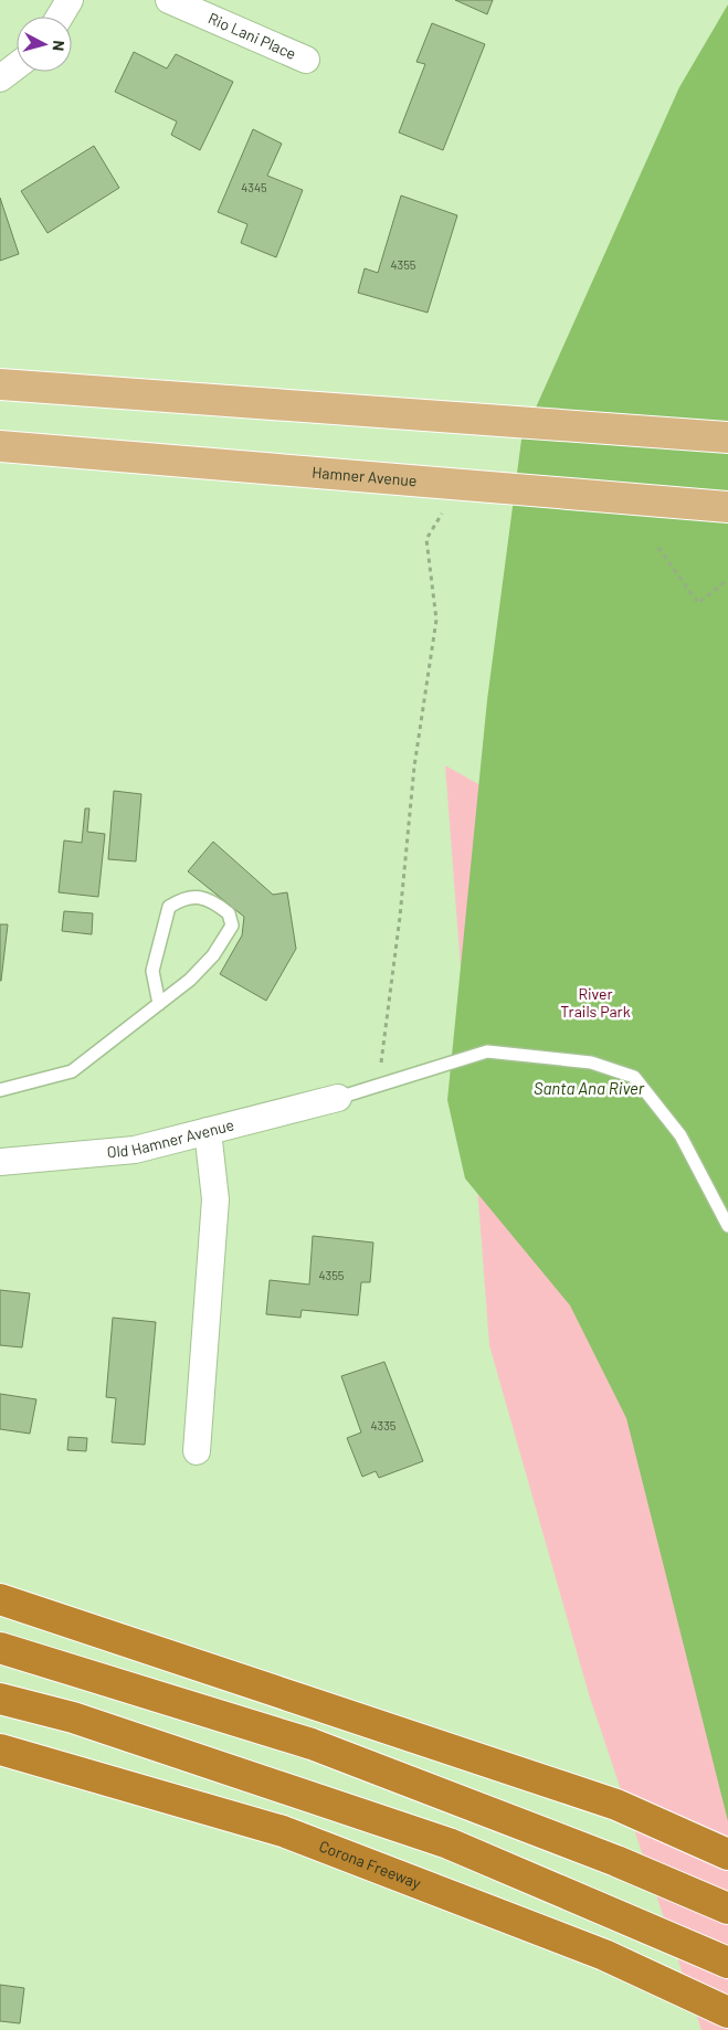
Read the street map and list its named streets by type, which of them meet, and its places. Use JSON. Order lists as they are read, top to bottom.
{
  "streets": {
    "highway": ["Corona Freeway"],
    "main road": ["Hamner Avenue"],
    "street": ["Rio Lani Place", "Old Hamner Avenue"]
  },
  "water": ["Santa Ana River"],
  "parks": ["River Trails Park"],
  "house_numbers": [
    "4345",
    "4355",
    "4355",
    "4335"
  ],
  "north": "right"
}
